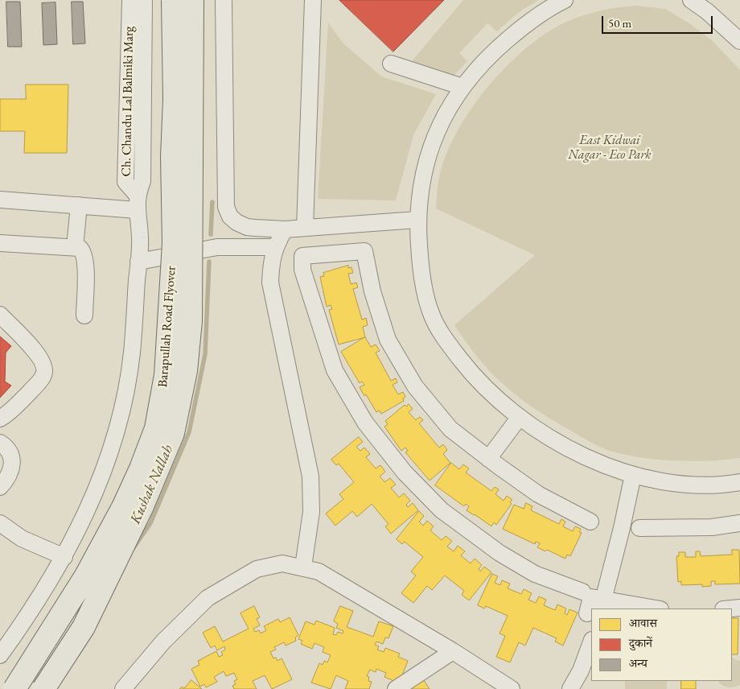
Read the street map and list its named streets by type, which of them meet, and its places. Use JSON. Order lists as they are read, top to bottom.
{
  "streets": {
    "highway": ["Barapullah Road Flyover"],
    "street": ["Ch. Chandu Lal Balmiki Marg"]
  },
  "water": ["Kushak Nallah"],
  "parks": ["East Kidwai Nagar - Eco Park"],
  "legend": ["आवास", "दुकानें", "अन्य"],
  "scale_bar": "50 m"
}
